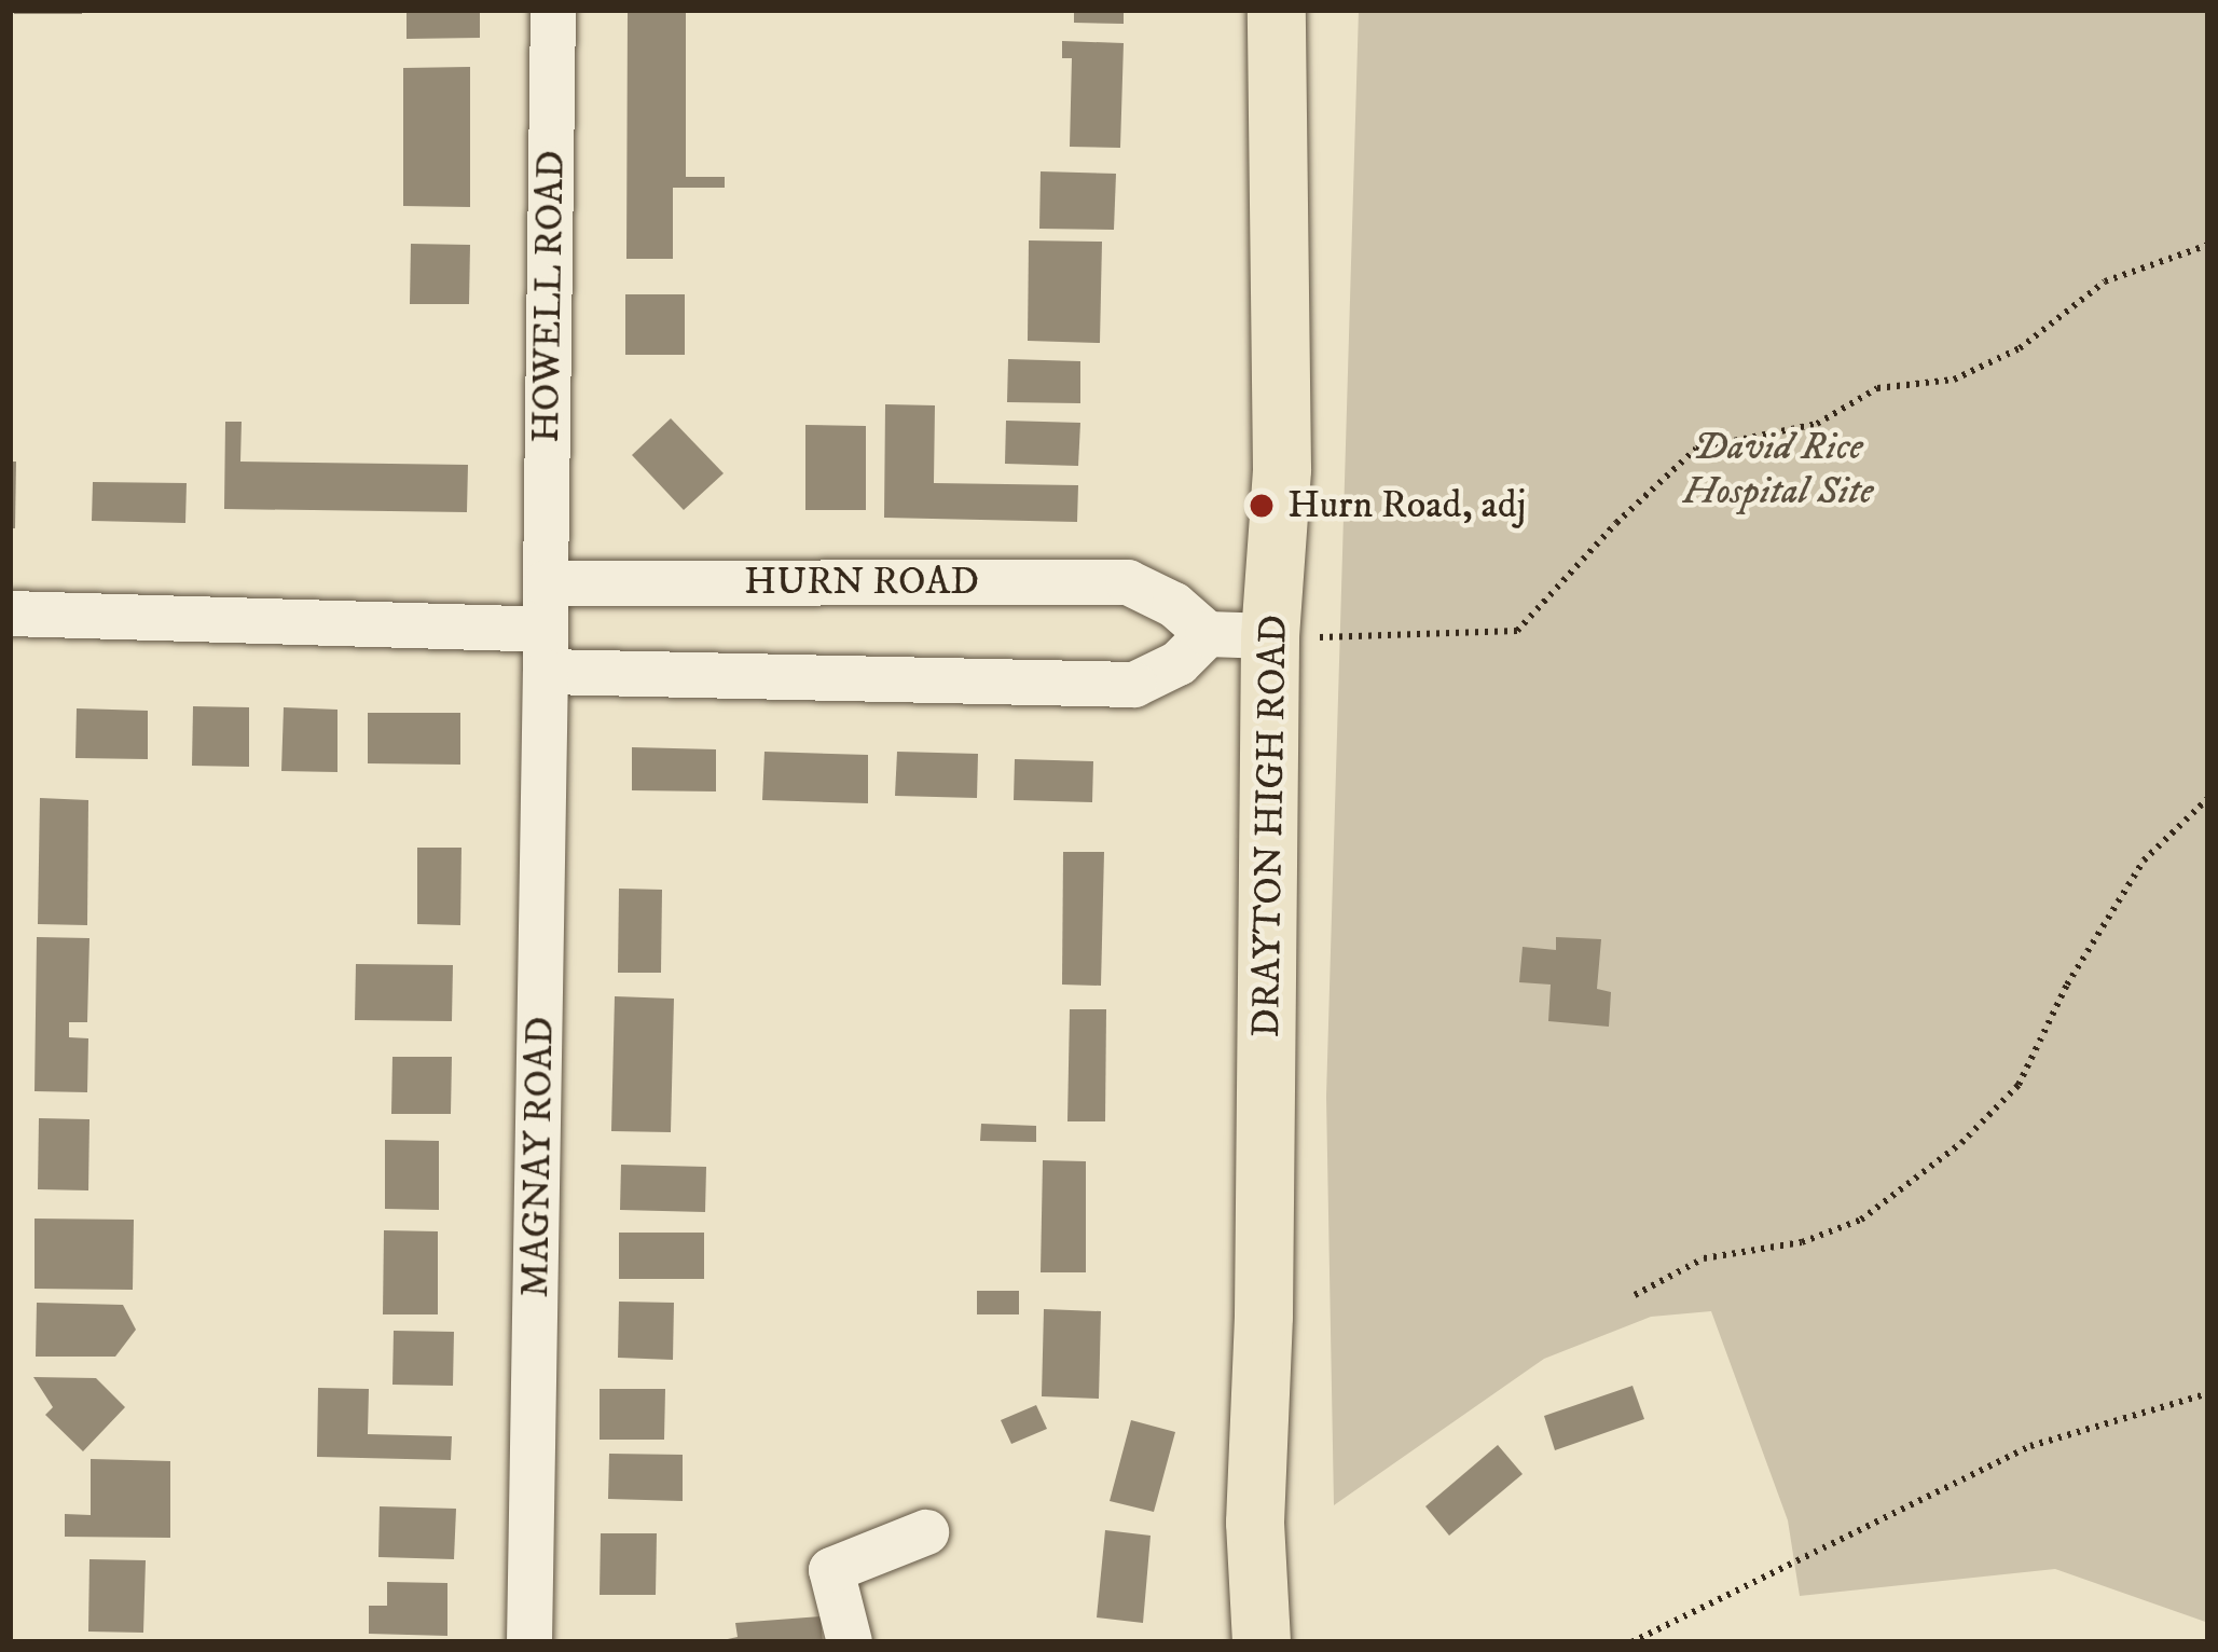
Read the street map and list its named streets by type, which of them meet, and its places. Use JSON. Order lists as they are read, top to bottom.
{
  "streets": {
    "main road": ["DRAYTON HIGH ROAD"],
    "street": ["HOWELL ROAD", "HURN ROAD", "MAGNAY ROAD"]
  },
  "crossings": [
    ["HOWELL ROAD", "HURN ROAD"]
  ],
  "parks": ["David Rice Hospital Site"],
  "places": ["Hurn Road, adj"]
}
